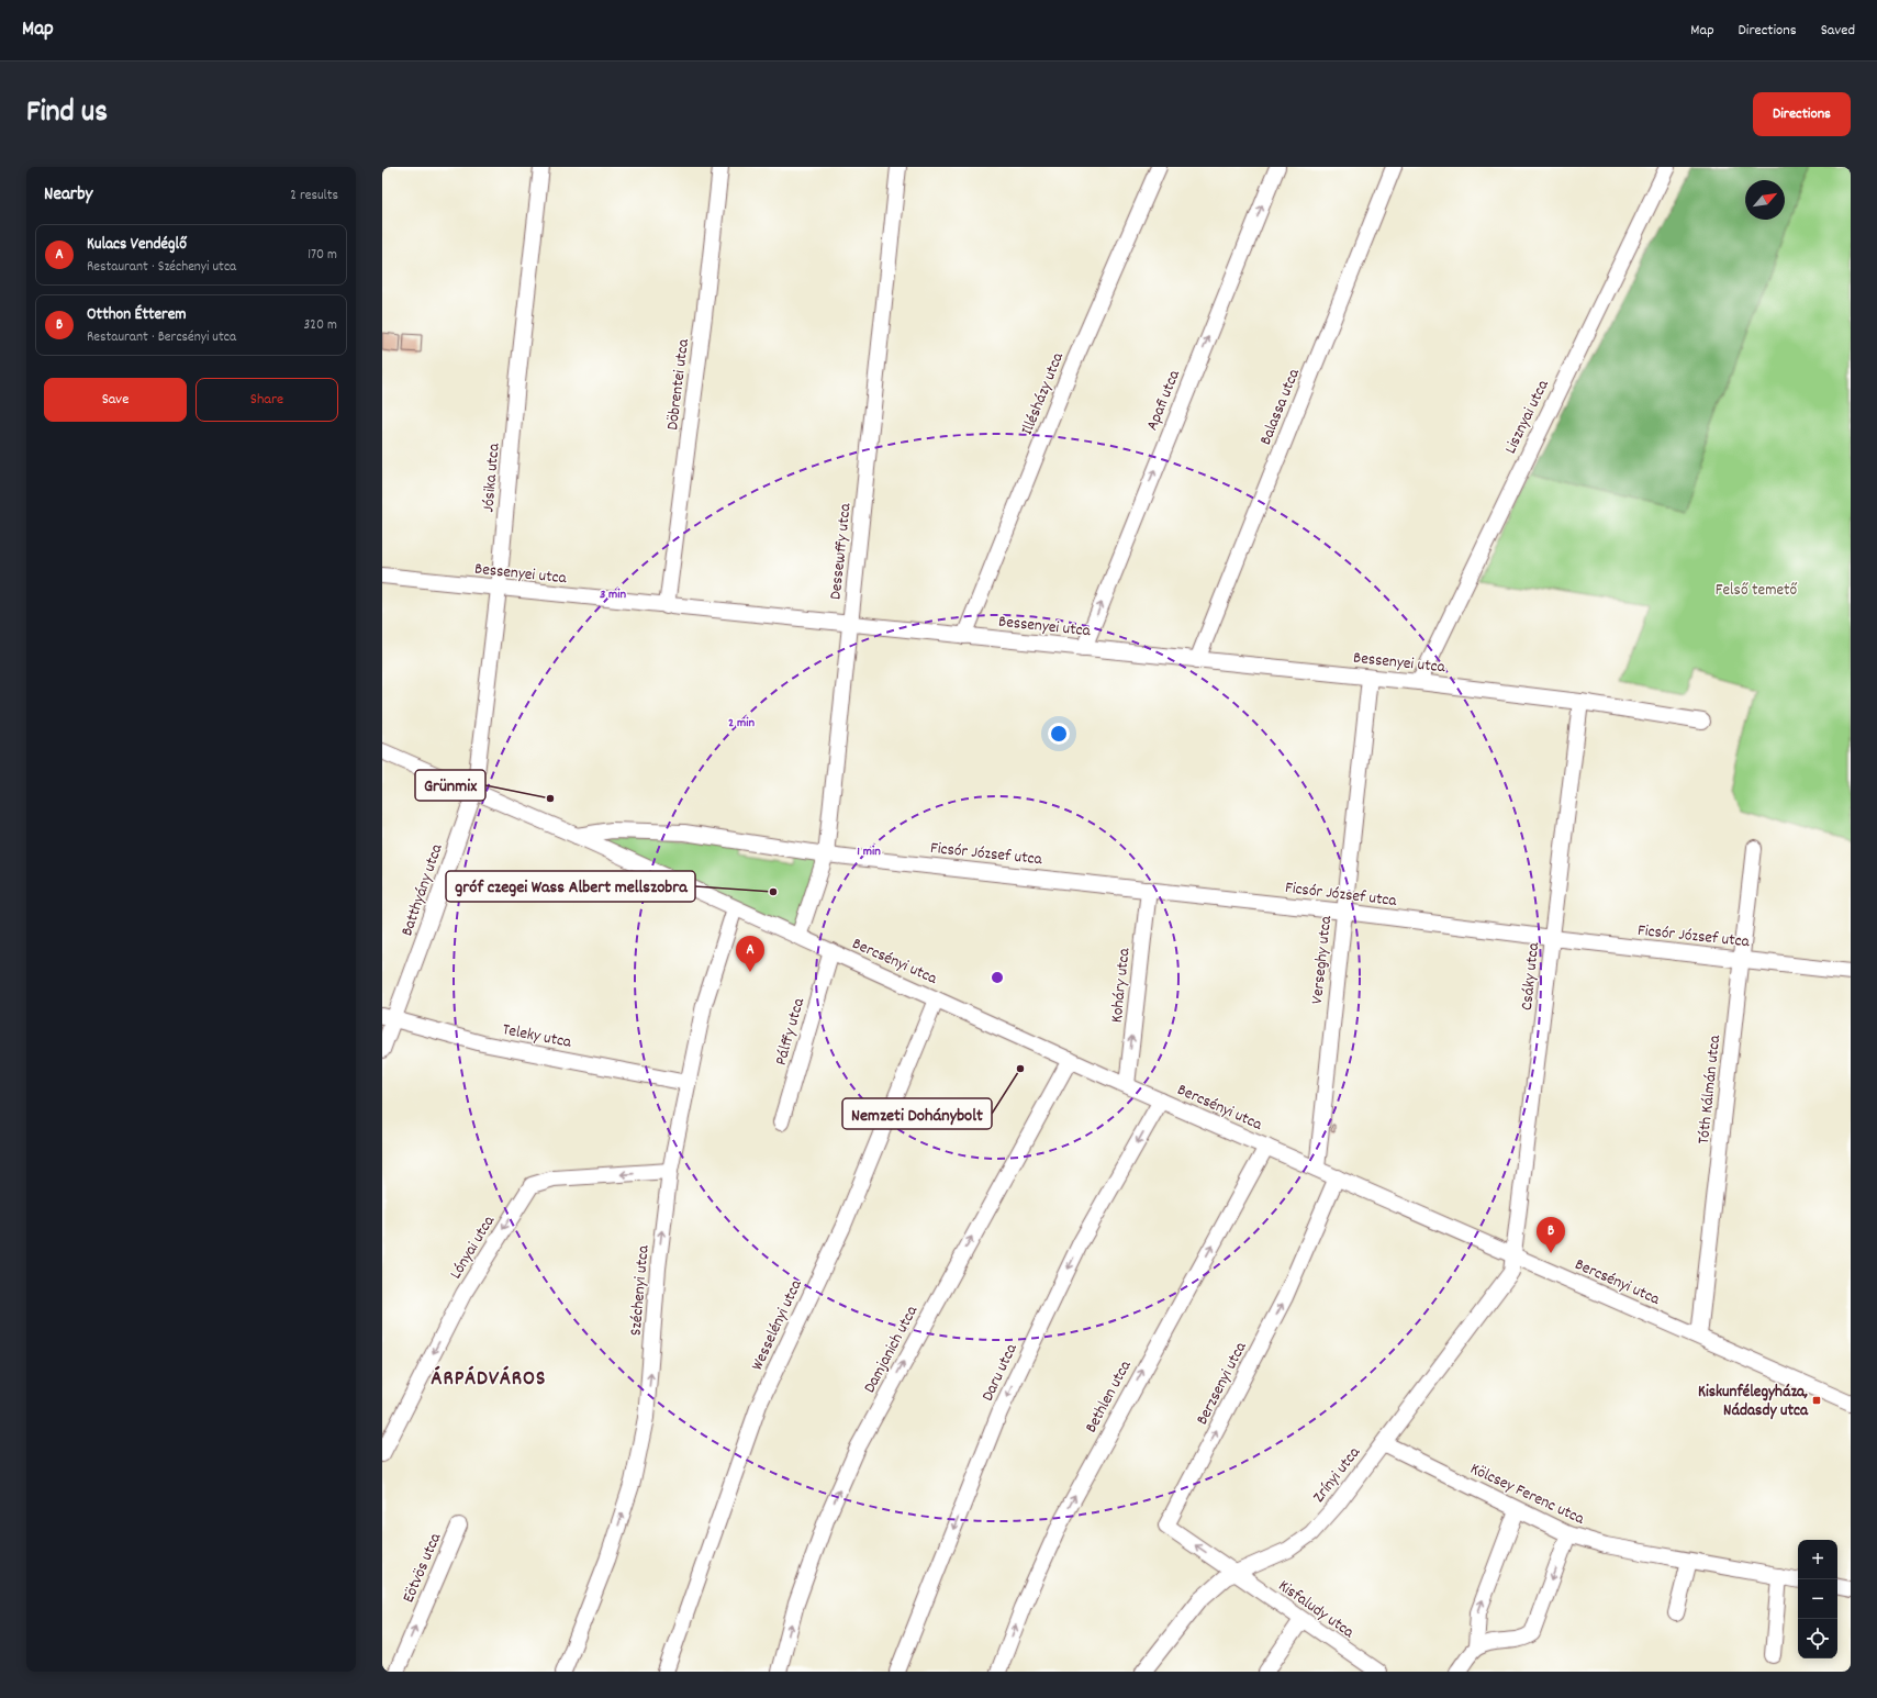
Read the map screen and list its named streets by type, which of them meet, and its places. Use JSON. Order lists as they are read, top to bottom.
{
  "streets": {
    "street": [
      "Döbrentei utca",
      "Illésházy utca",
      "Apafi utca",
      "Balassa utca",
      "Lisznyai utca",
      "Jósika utca",
      "Dessewffy utca",
      "Bessenyei utca",
      "Ficsór József utca",
      "Batthyány utca",
      "Bercsényi utca",
      "Verseghy utca",
      "Csáky utca",
      "Koháry utca",
      "Pálffy utca",
      "Teleky utca",
      "Tóth Kálmán utca",
      "Lónyai utca",
      "Széchenyi utca",
      "Wesselényi utca",
      "Damjanich utca",
      "Daru utca",
      "Berzsenyi utca",
      "Bethlen utca",
      "Zrínyi utca",
      "Kölcsey Ferenc utca",
      "Eötvös utca",
      "Kisfaludy utca"
    ]
  },
  "crossings": [
    ["Döbrentei utca", "Bessenyei utca"],
    ["Illésházy utca", "Bessenyei utca"],
    ["Apafi utca", "Bessenyei utca"],
    ["Balassa utca", "Bessenyei utca"],
    ["Lisznyai utca", "Bessenyei utca"],
    ["Jósika utca", "Bessenyei utca"],
    ["Jósika utca", "Batthyány utca"],
    ["Jósika utca", "Bercsényi utca"],
    ["Dessewffy utca", "Bessenyei utca"],
    ["Dessewffy utca", "Ficsór József utca"],
    ["Dessewffy utca", "Bercsényi utca"],
    ["Bessenyei utca", "Verseghy utca"],
    ["Bessenyei utca", "Csáky utca"],
    ["Ficsór József utca", "Verseghy utca"],
    ["Ficsór József utca", "Csáky utca"],
    ["Ficsór József utca", "Koháry utca"],
    ["Ficsór József utca", "Tóth Kálmán utca"],
    ["Batthyány utca", "Bercsényi utca"],
    ["Batthyány utca", "Teleky utca"],
    ["Bercsényi utca", "Verseghy utca"],
    ["Bercsényi utca", "Csáky utca"],
    ["Bercsényi utca", "Koháry utca"],
    ["Bercsényi utca", "Pálffy utca"],
    ["Bercsényi utca", "Tóth Kálmán utca"],
    ["Bercsényi utca", "Széchenyi utca"],
    ["Bercsényi utca", "Wesselényi utca"],
    ["Bercsényi utca", "Damjanich utca"],
    ["Bercsényi utca", "Daru utca"],
    ["Bercsényi utca", "Berzsenyi utca"],
    ["Bercsényi utca", "Bethlen utca"],
    ["Bercsényi utca", "Zrínyi utca"],
    ["Csáky utca", "Zrínyi utca"],
    ["Teleky utca", "Széchenyi utca"],
    ["Lónyai utca", "Széchenyi utca"],
    ["Berzsenyi utca", "Zrínyi utca"],
    ["Berzsenyi utca", "Kisfaludy utca"],
    ["Zrínyi utca", "Kölcsey Ferenc utca"],
    ["Zrínyi utca", "Kisfaludy utca"]
  ],
  "one_way": [
    "Apafi utca",
    "Koháry utca",
    "Lónyai utca",
    "Széchenyi utca",
    "Damjanich utca",
    "Daru utca",
    "Berzsenyi utca",
    "Bethlen utca",
    "Eötvös utca"
  ],
  "districts": ["ÁRPÁDVÁROS"],
  "parks": ["Felső temető"],
  "places": {
    "other": ["Grünmix", "gróf czegei Wass Albert mellszobra", "Nemzeti Dohánybolt"],
    "transit": ["Kiskunfélegyháza, Nádasdy utca"]
  },
  "north": "top right",
  "page": {
    "header": "Map",
    "nav": ["Map", "Directions", "Saved"],
    "title": "Find us",
    "buttons": [
      "Directions",
      ["Save", "Share"]
    ],
    "heading": ["Nearby", "2 results"],
    "list": [
      {
        "mark": "A",
        "name": "Kulacs Vendéglő",
        "note": "Restaurant · Széchenyi utca",
        "value": "170 m"
      },
      {
        "mark": "B",
        "name": "Otthon Étterem",
        "note": "Restaurant · Bercsényi utca",
        "value": "320 m"
      }
    ],
    "pins": ["A", "B"],
    "map_buttons": ["+", "−"]
  },
  "rings": ["3 min", "2 min", "1 min"]
}
